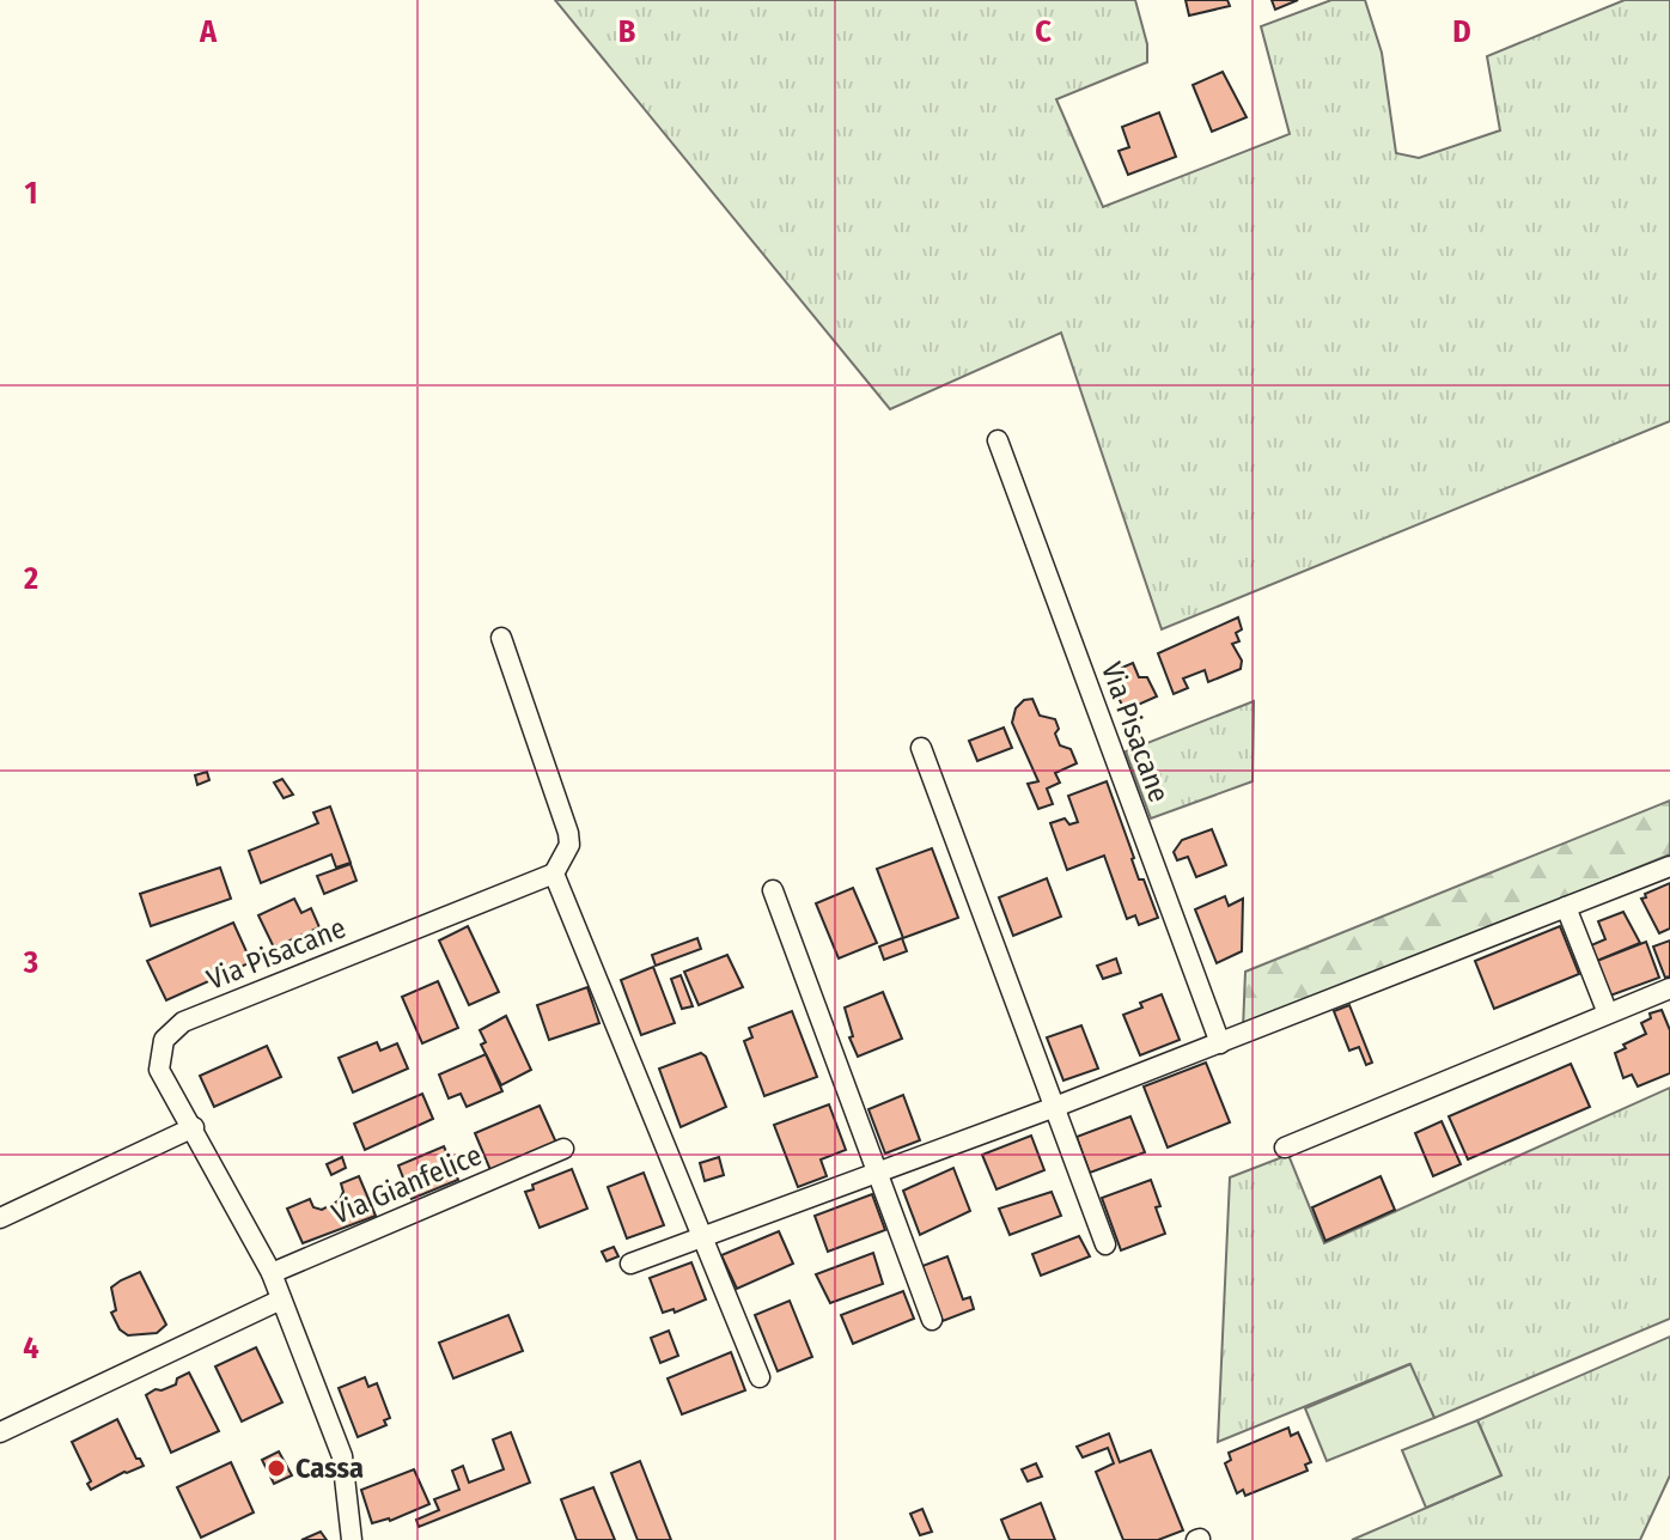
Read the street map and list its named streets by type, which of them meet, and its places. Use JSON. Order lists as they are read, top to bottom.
{
  "streets": {
    "street": ["Via Pisacane", "Via Gianfelice"]
  },
  "crossings": [
    ["Via Pisacane", "Via Gianfelice"]
  ],
  "places": ["Cassa"],
  "grid": {
    "columns": [
      "A",
      "B",
      "C",
      "D"
    ],
    "rows": [
      "1",
      "2",
      "3",
      "4"
    ]
  }
}
